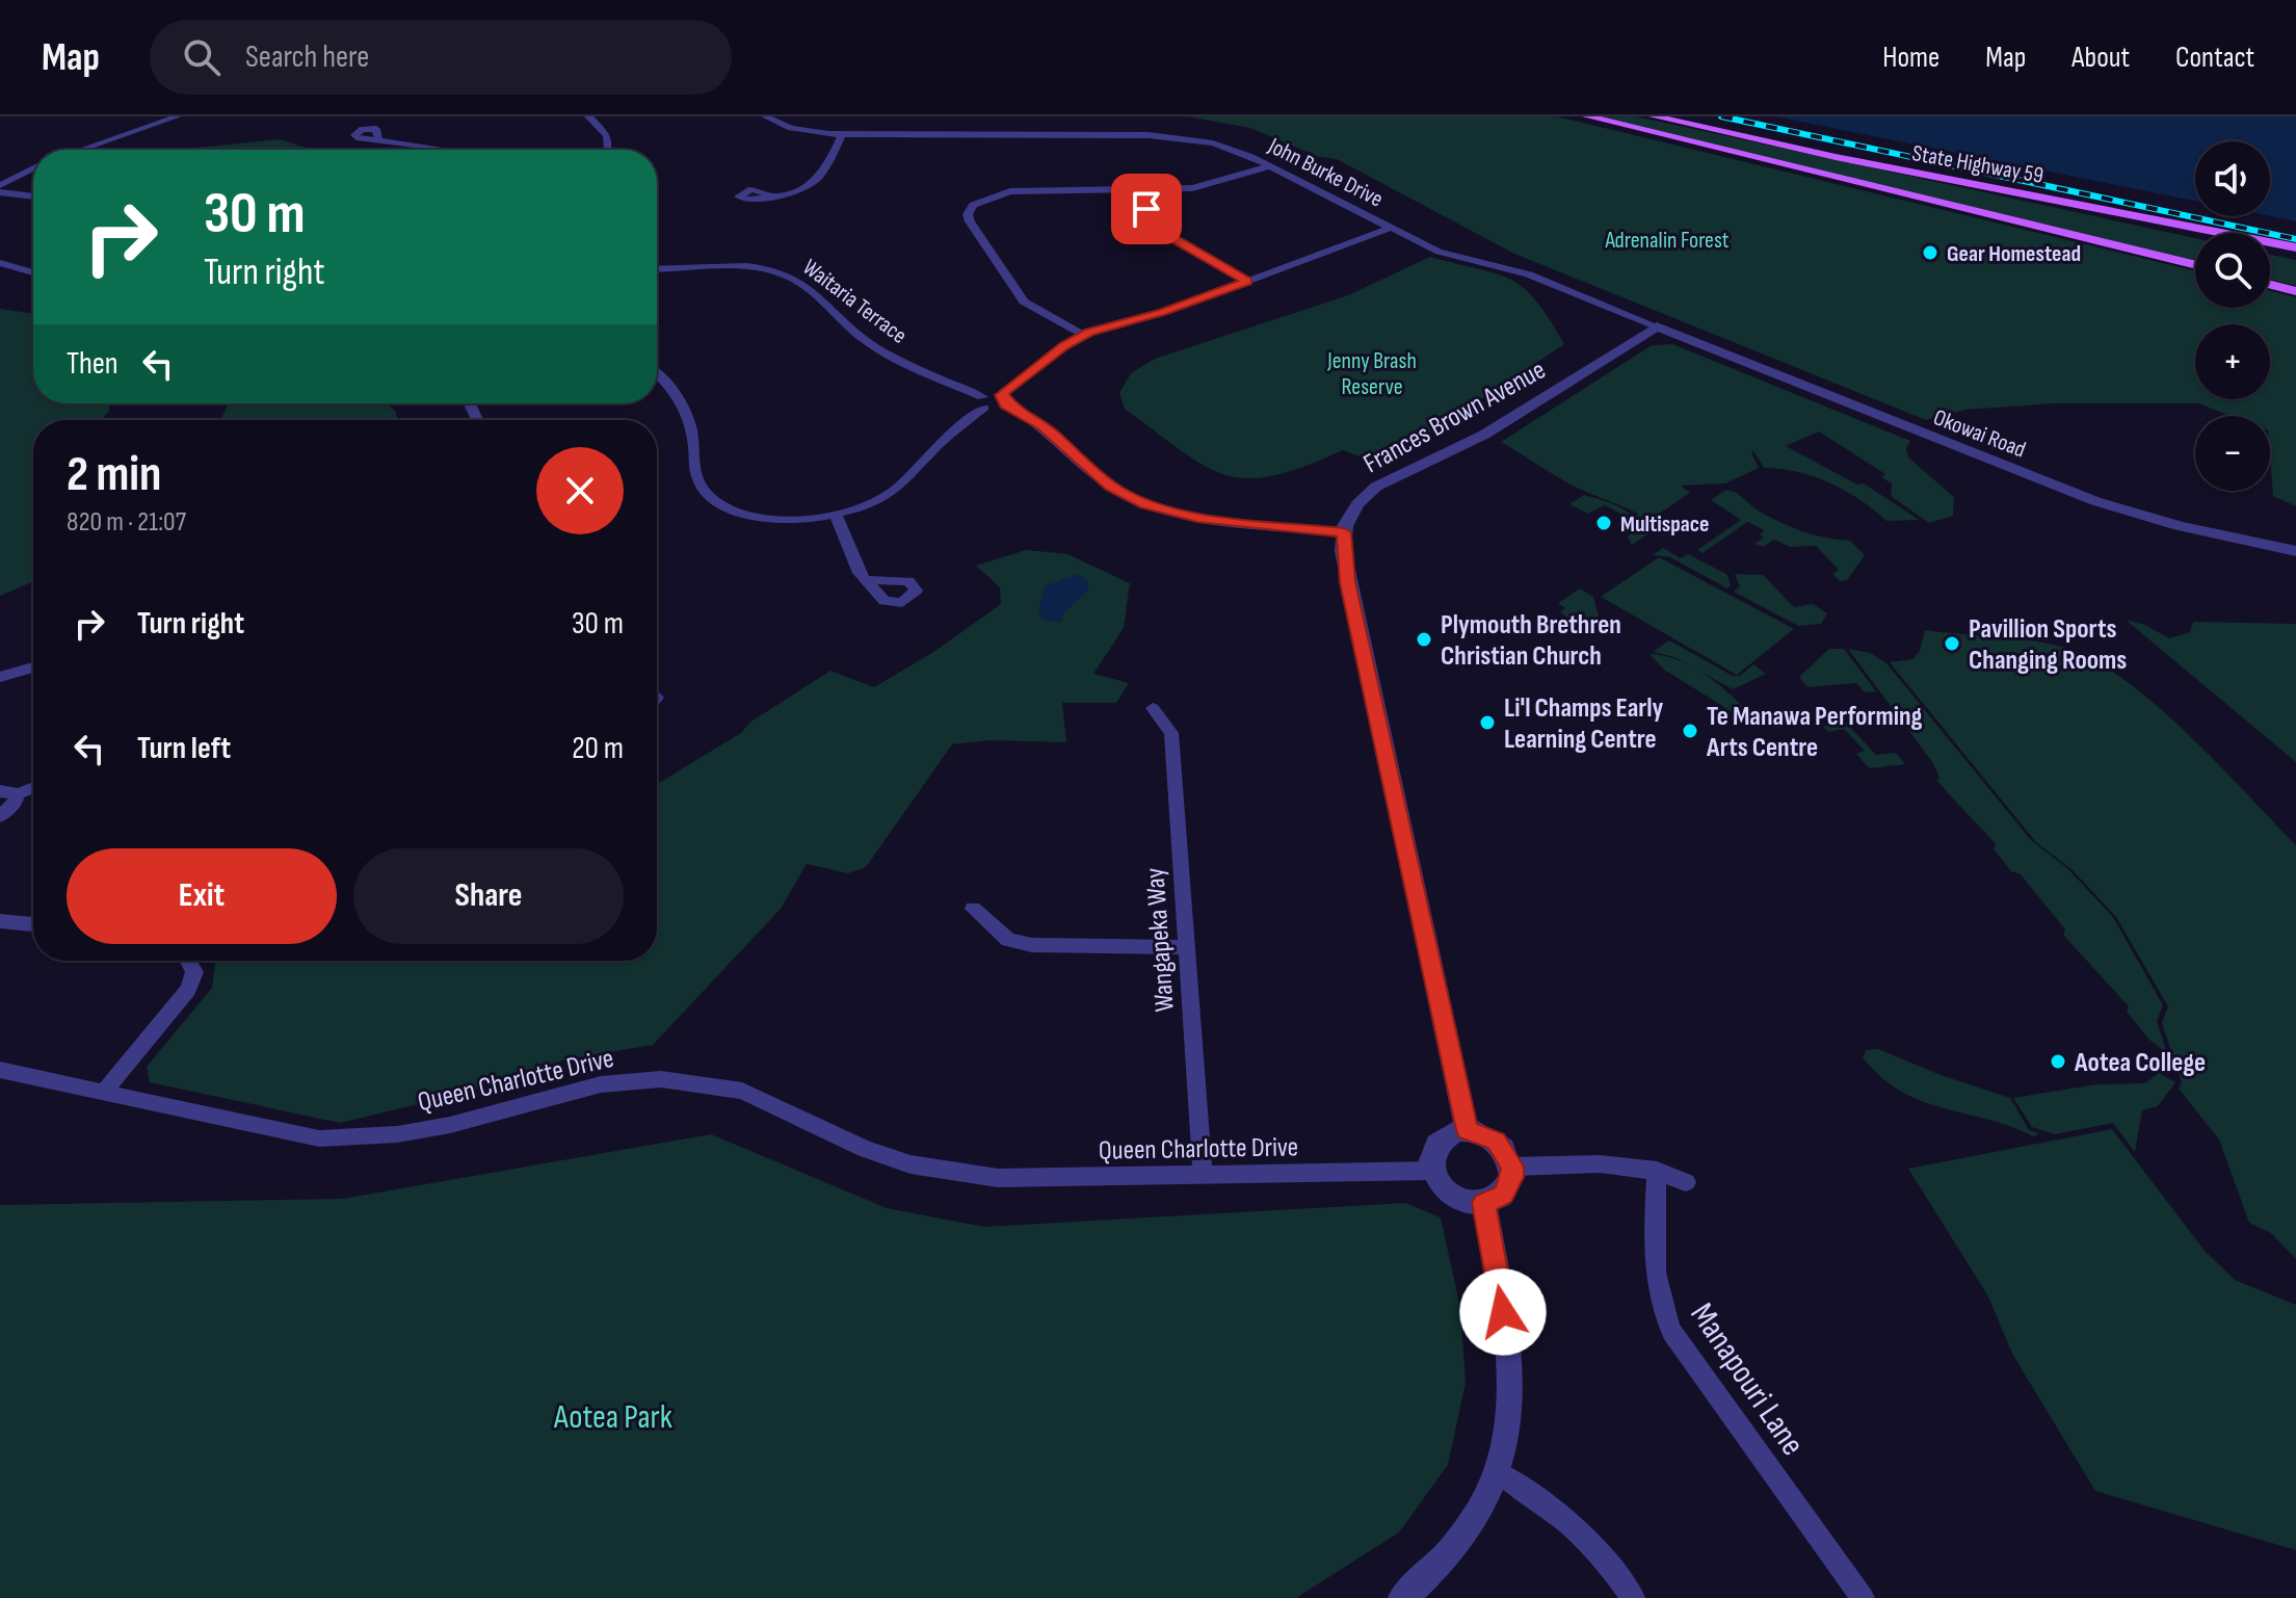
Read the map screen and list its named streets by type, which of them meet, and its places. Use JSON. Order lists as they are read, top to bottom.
{
  "streets": {
    "main road": ["State Highway 59"],
    "street": [
      "John Burke Drive",
      "Waitaria Terrace",
      "Frances Brown Avenue",
      "Okowai Road",
      "Wangapeka Way",
      "Queen Charlotte Drive",
      "Manapouri Lane"
    ]
  },
  "crossings": [
    ["John Burke Drive", "Frances Brown Avenue"],
    ["John Burke Drive", "Okowai Road"],
    ["Frances Brown Avenue", "Okowai Road"],
    ["Wangapeka Way", "Queen Charlotte Drive"]
  ],
  "parks": ["Adrenalin Forest", "Jenny Brash Reserve", "Aotea Park"],
  "places": [
    "Gear Homestead",
    "Multispace",
    "Plymouth Brethren Christian Church",
    "Pavillion Sports Changing Rooms",
    "Li'l Champs Early Learning Centre",
    "Te Manawa Performing Arts Centre",
    "Aotea College"
  ],
  "page": {
    "header": "Map",
    "search": "Search here",
    "nav": [
      "Home",
      "Map",
      "About",
      "Contact"
    ],
    "map_buttons": ["+", "−"],
    "turn": ["30 m", "Turn right"],
    "then": "Then",
    "heading": ["2 min", "820 m · 21:07"],
    "list": [
      {
        "name": "Turn right",
        "value": "30 m"
      },
      {
        "name": "Turn left",
        "value": "20 m"
      }
    ],
    "buttons": ["Exit", "Share"]
  }
}
